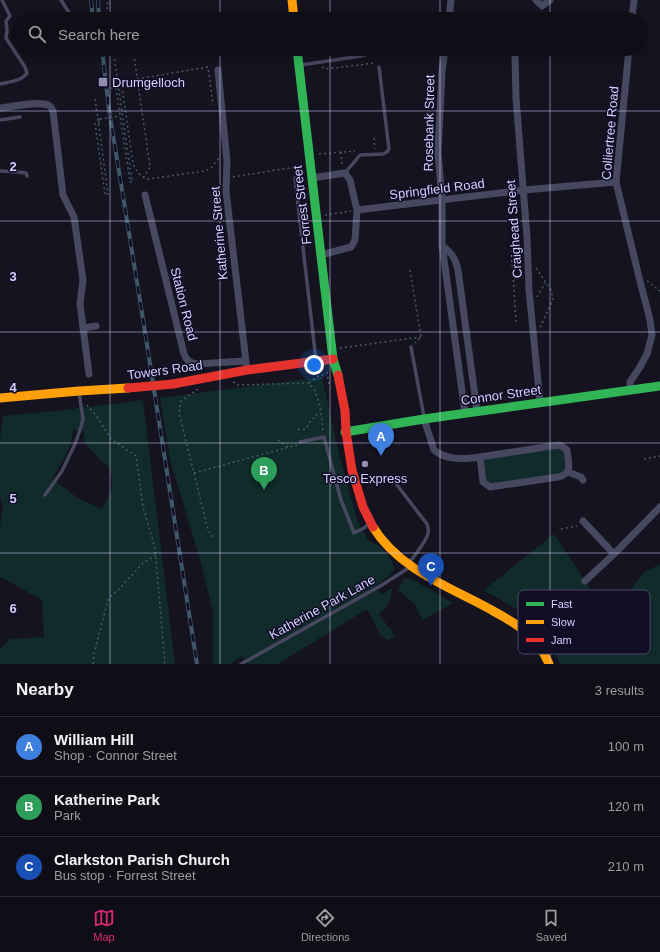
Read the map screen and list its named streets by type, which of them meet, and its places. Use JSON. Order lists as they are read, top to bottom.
{
  "streets": {
    "main road": ["Forrest Street", "Towers Road", "Connor Street"],
    "street": [
      "Rosebank Street",
      "Colliertree Road",
      "Springfield Road",
      "Craighead Street",
      "Katherine Street",
      "Station Road"
    ],
    "lane": ["Katherine Park Lane"]
  },
  "crossings": [
    ["Rosebank Street", "Springfield Road"],
    ["Rosebank Street", "Connor Street"],
    ["Colliertree Road", "Springfield Road"],
    ["Colliertree Road", "Connor Street"],
    ["Springfield Road", "Craighead Street"],
    ["Forrest Street", "Towers Road"],
    ["Forrest Street", "Connor Street"],
    ["Forrest Street", "Katherine Park Lane"],
    ["Craighead Street", "Connor Street"],
    ["Katherine Street", "Station Road"],
    ["Katherine Street", "Towers Road"],
    ["Station Road", "Towers Road"]
  ],
  "places": {
    "transit": ["Drumgelloch"],
    "other": ["Tesco Express"]
  },
  "legend": ["Fast", "Slow", "Jam"],
  "page": {
    "search": "Search here",
    "pins": ["A", "B", "C"],
    "heading": ["Nearby", "3 results"],
    "list": [
      {
        "mark": "A",
        "name": "William Hill",
        "note": "Shop · Connor Street",
        "value": "100 m"
      },
      {
        "mark": "B",
        "name": "Katherine Park",
        "note": "Park",
        "value": "120 m"
      },
      {
        "mark": "C",
        "name": "Clarkston Parish Church",
        "note": "Bus stop · Forrest Street",
        "value": "210 m"
      }
    ],
    "nav": ["Map", "Directions", "Saved"]
  },
  "grid": {
    "rows": [
      "2",
      "3",
      "4",
      "5",
      "6"
    ]
  }
}
